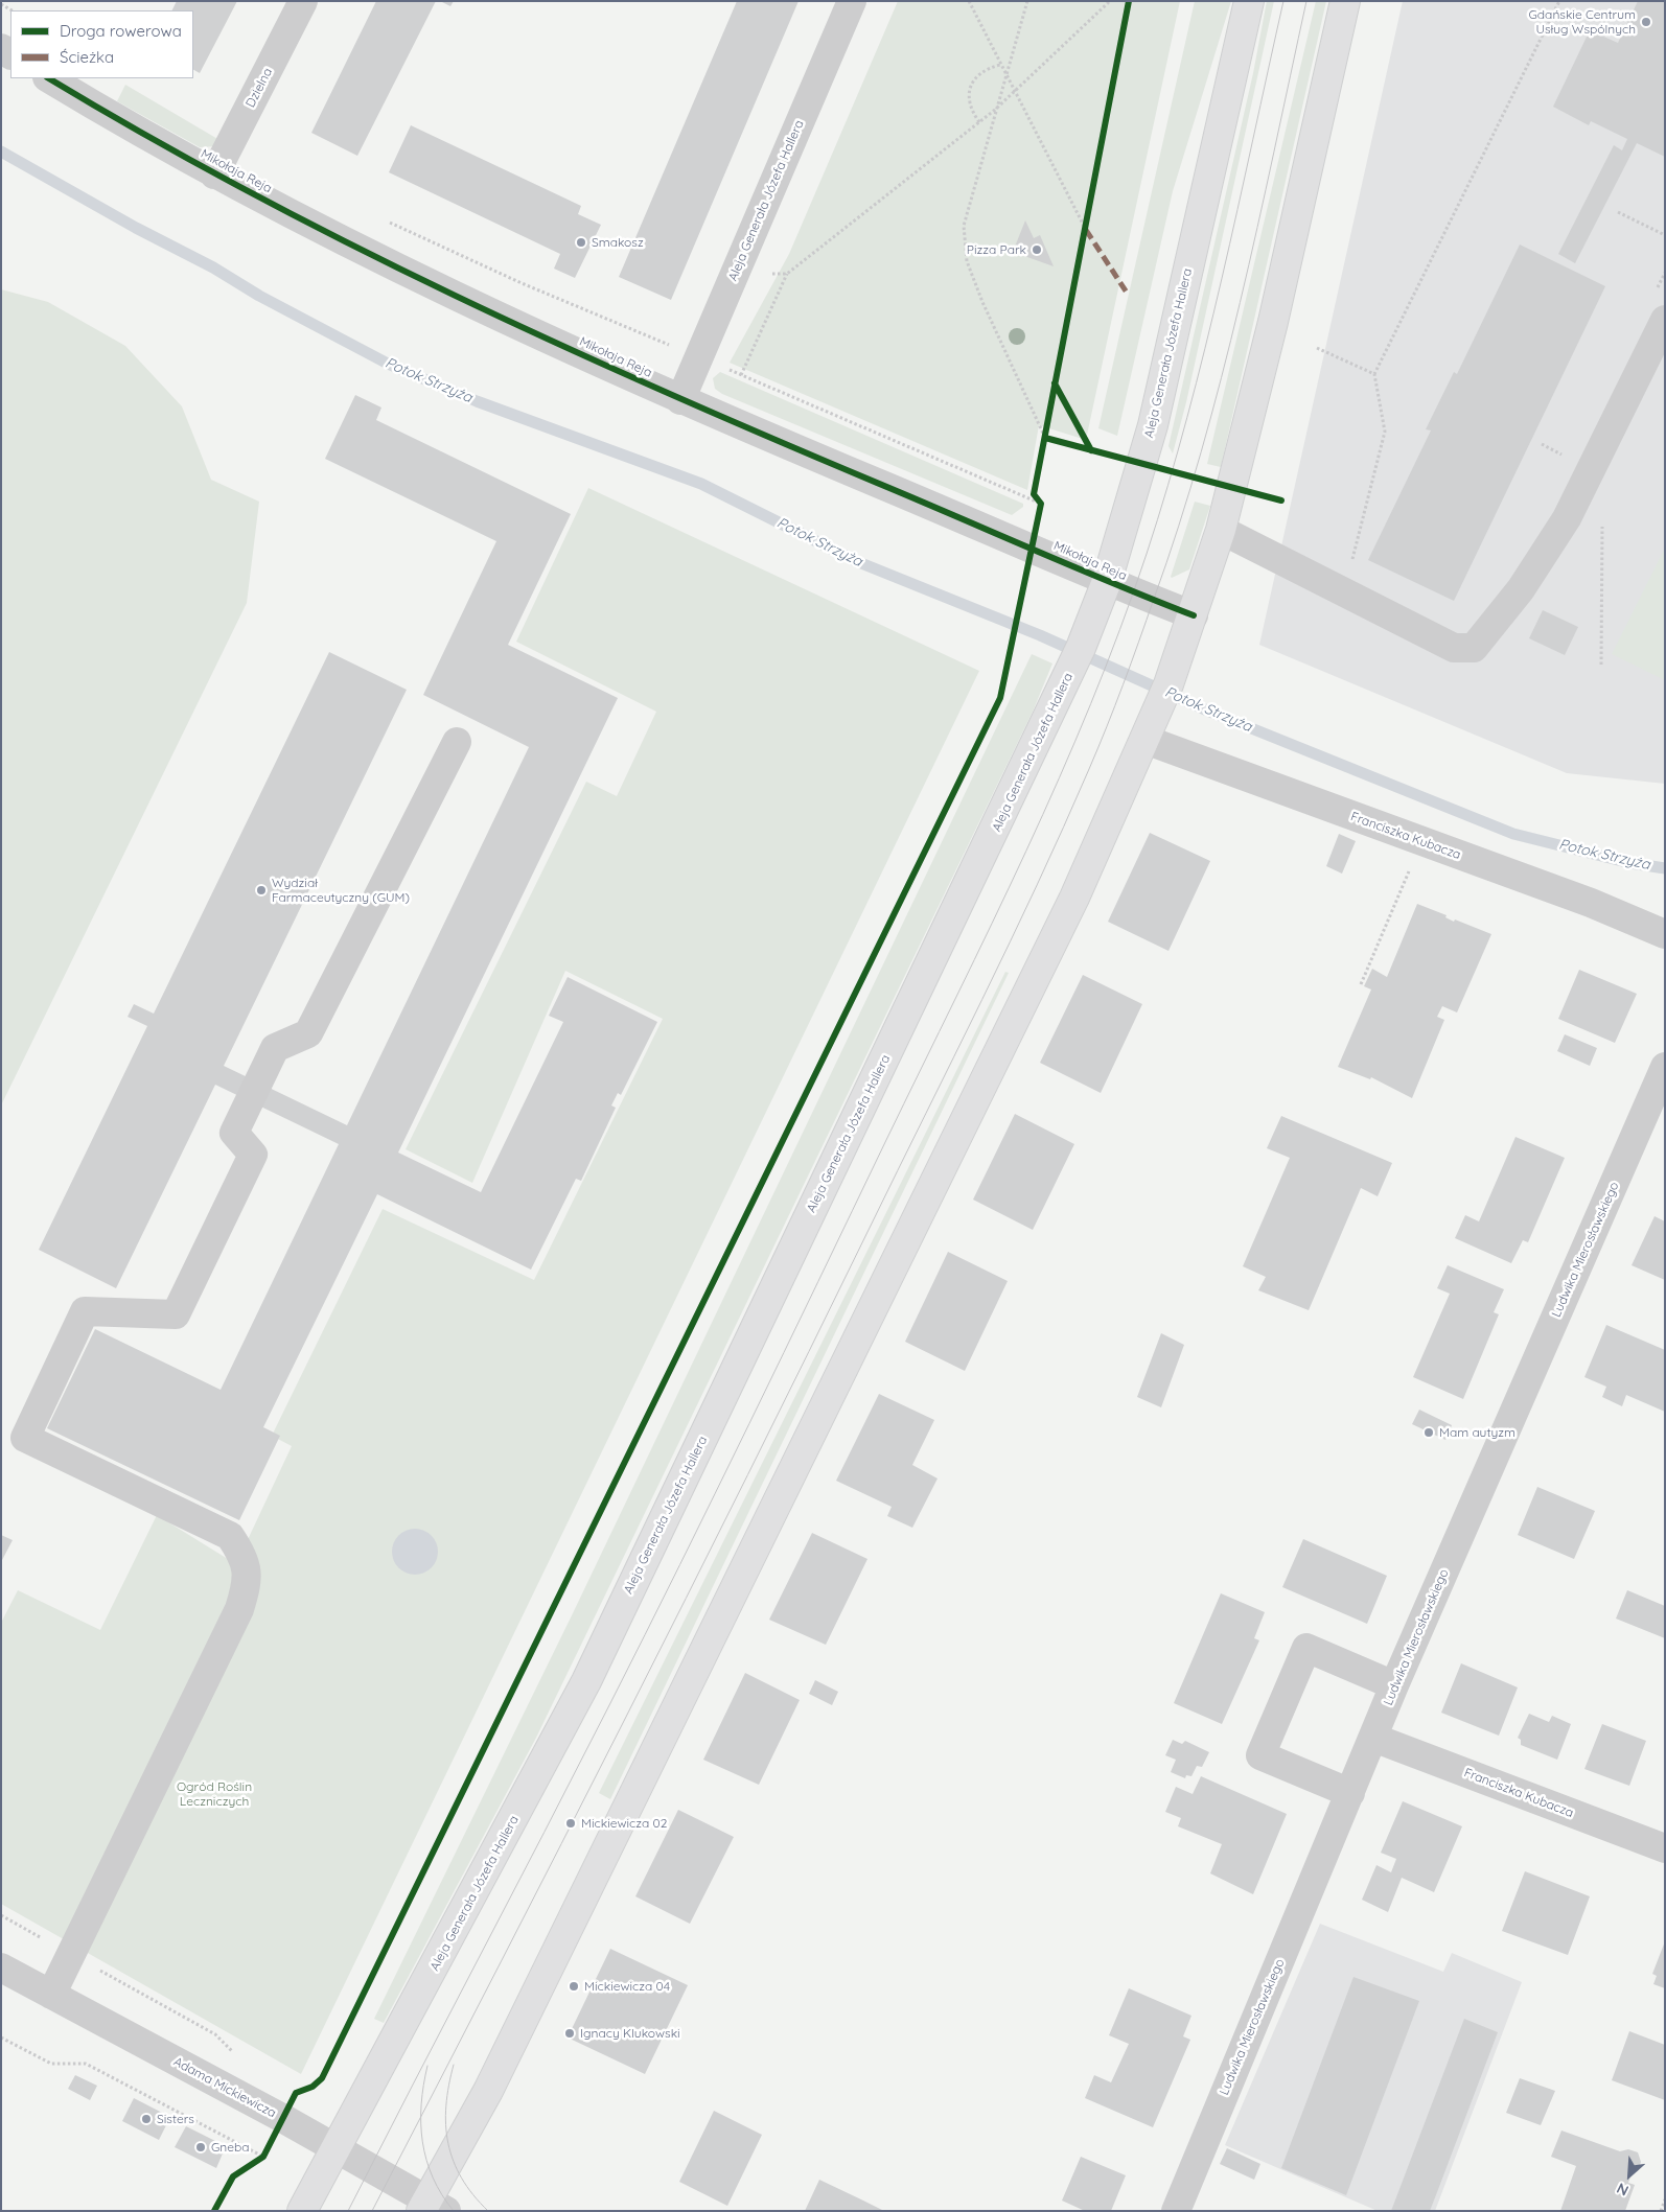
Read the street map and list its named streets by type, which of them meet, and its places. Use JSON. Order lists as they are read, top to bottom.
{
  "streets": {
    "main road": ["Aleja Generała Józefa Hallera"],
    "street": [
      "Dzielna",
      "Mikołaja Reja",
      "Franciszka Kubacza",
      "Ludwika Mierosławskiego",
      "Adama Mickiewicza"
    ]
  },
  "crossings": [
    ["Dzielna", "Mikołaja Reja"],
    ["Mikołaja Reja", "Aleja Generała Józefa Hallera"],
    ["Aleja Generała Józefa Hallera", "Adama Mickiewicza"],
    ["Franciszka Kubacza", "Ludwika Mierosławskiego"]
  ],
  "water": ["Potok Strzyża"],
  "parks": ["Ogród Roślin Leczniczych"],
  "places": [
    "Gdańskie Centrum Usług Wspólnych",
    "Smakosz",
    "Pizza Park",
    "Wydział Farmaceutyczny (GUM)",
    "Mam autyzm",
    "Mickiewicza 02",
    "Mickiewicza 04",
    "Ignacy Klukowski",
    "Sisters",
    "Gneba"
  ],
  "legend": ["Droga rowerowa", "Ścieżka"],
  "north": "bottom left"
}
